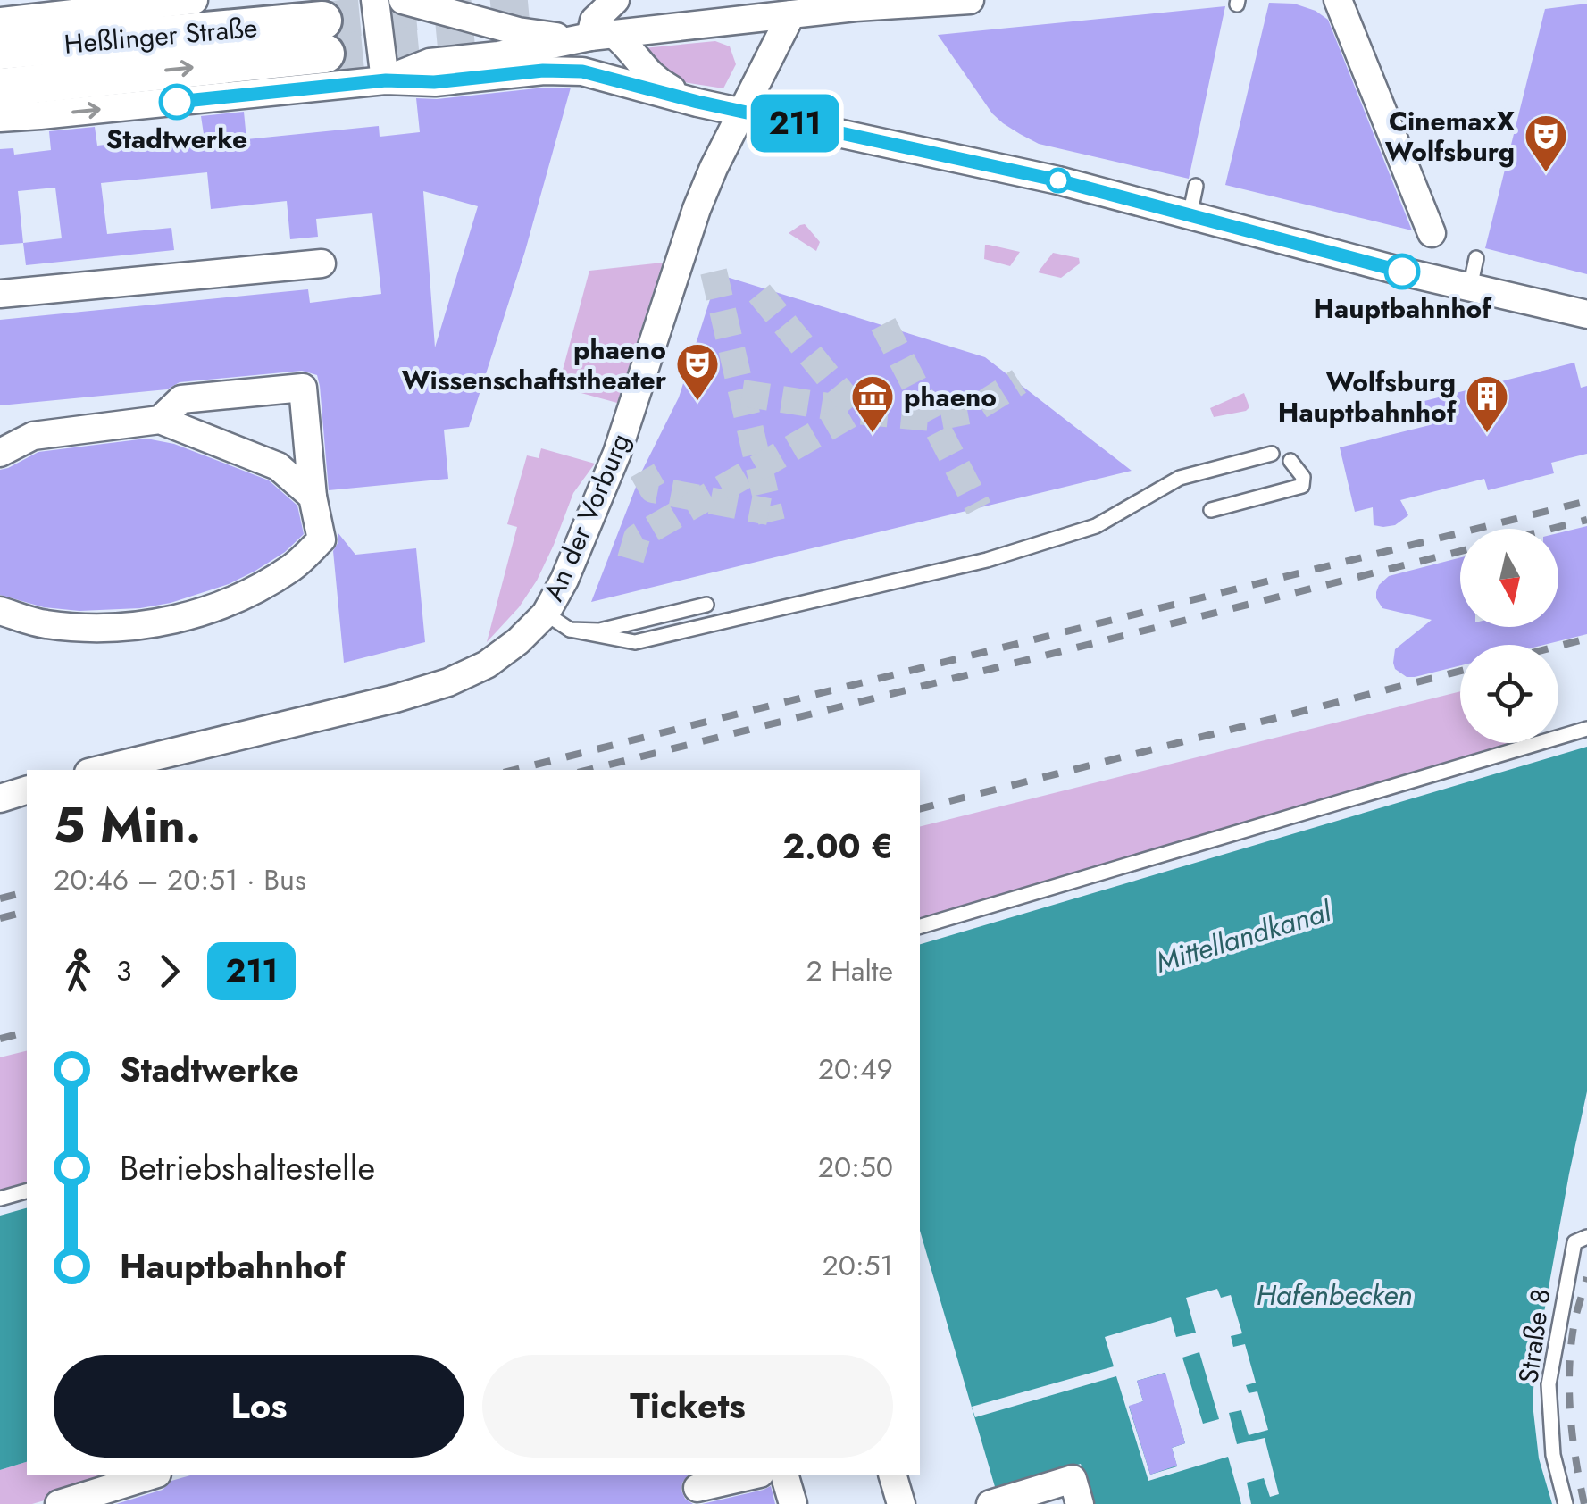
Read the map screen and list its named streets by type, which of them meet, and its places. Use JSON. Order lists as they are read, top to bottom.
{
  "streets": {
    "main road": ["Heßlinger Straße"],
    "street": ["An der Vorburg"],
    "lane": ["Straße 8"]
  },
  "water": ["Mittellandkanal", "Hafenbecken"],
  "places": {
    "other": ["Stadtwerke", "Hauptbahnhof"],
    "theatre": ["CinemaxX Wolfsburg", "phaeno Wissenschaftstheater"],
    "museum": ["phaeno"],
    "building": ["Wolfsburg Hauptbahnhof"]
  },
  "lines": ["bus line 211"],
  "north": "bottom",
  "page": {
    "on_map": "211",
    "heading": ["5 Min.", "20:46 – 20:51 · Bus", "2.00 €"],
    "legs": ["3", "211", "2 Halte"],
    "list": [
      {
        "name": "Stadtwerke",
        "value": "20:49"
      },
      {
        "name": "Betriebshaltestelle",
        "value": "20:50"
      },
      {
        "name": "Hauptbahnhof",
        "value": "20:51"
      }
    ],
    "buttons": ["Los", "Tickets"]
  }
}
